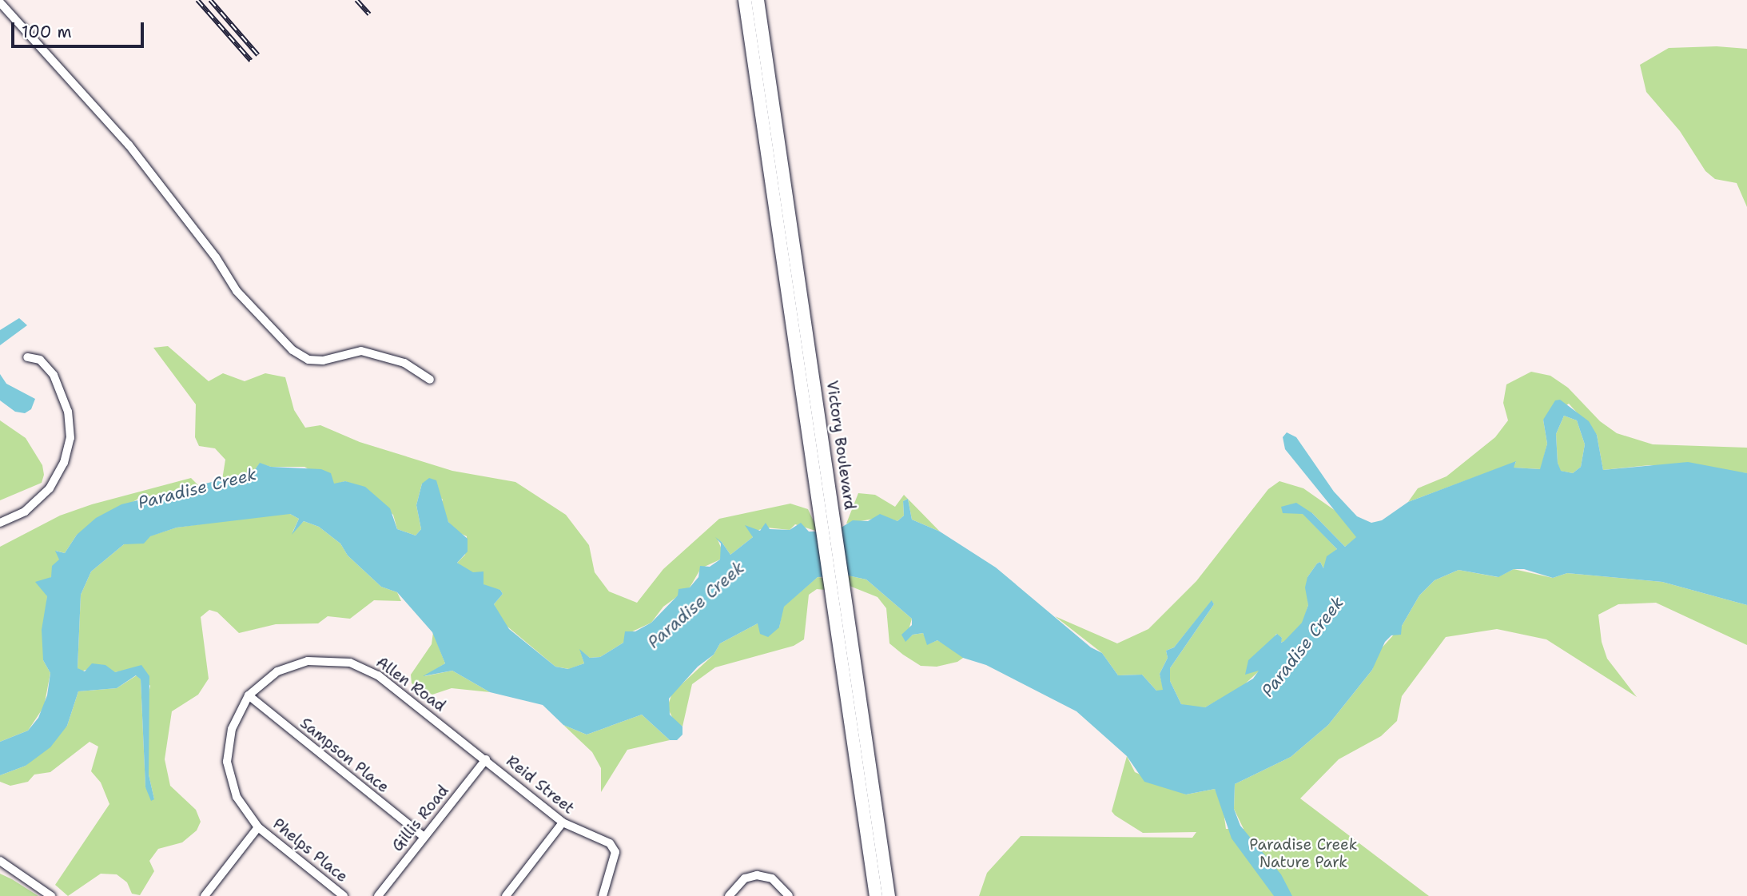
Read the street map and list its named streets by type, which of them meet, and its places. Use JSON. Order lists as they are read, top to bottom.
{
  "streets": {
    "main road": ["Victory Boulevard"],
    "street": [
      "Allen Road",
      "Sampson Place",
      "Reid Street",
      "Gillis Road",
      "Phelps Place"
    ]
  },
  "crossings": [
    ["Allen Road", "Sampson Place"],
    ["Allen Road", "Reid Street"],
    ["Allen Road", "Gillis Road"],
    ["Allen Road", "Phelps Place"],
    ["Sampson Place", "Gillis Road"],
    ["Reid Street", "Gillis Road"]
  ],
  "water": ["Paradise Creek"],
  "parks": ["Paradise Creek Nature Park"],
  "scale_bar": "100 m"
}
